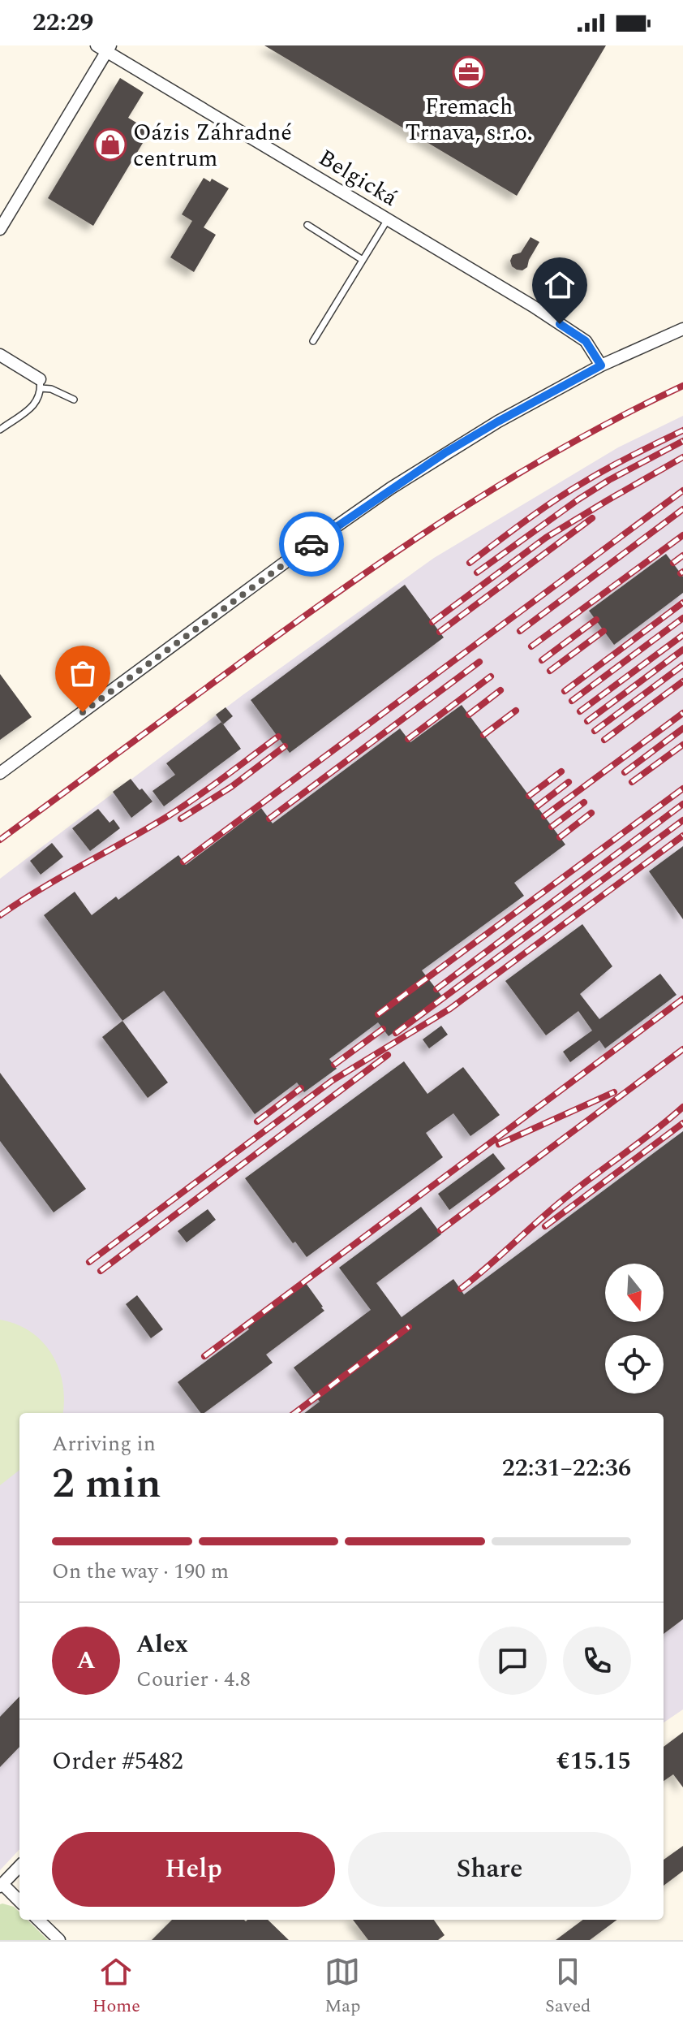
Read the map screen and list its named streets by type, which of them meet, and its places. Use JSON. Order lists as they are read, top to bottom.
{
  "streets": {
    "street": ["Belgická"]
  },
  "places": {
    "office": ["Fremach Trnava, s.r.o."],
    "shop": ["Oázis Záhradné centrum"]
  },
  "north": "bottom",
  "page": {
    "status": "22:29",
    "heading": ["2 min", "Arriving in", "22:31–22:36"],
    "panel": [
      "Alex",
      "Courier · 4.8",
      "Order #5482",
      "€15.15"
    ],
    "bar": "On the way · 190 m",
    "round": "A",
    "buttons": ["Help", "Share"],
    "tabs": ["Home", "Map", "Saved"]
  }
}
